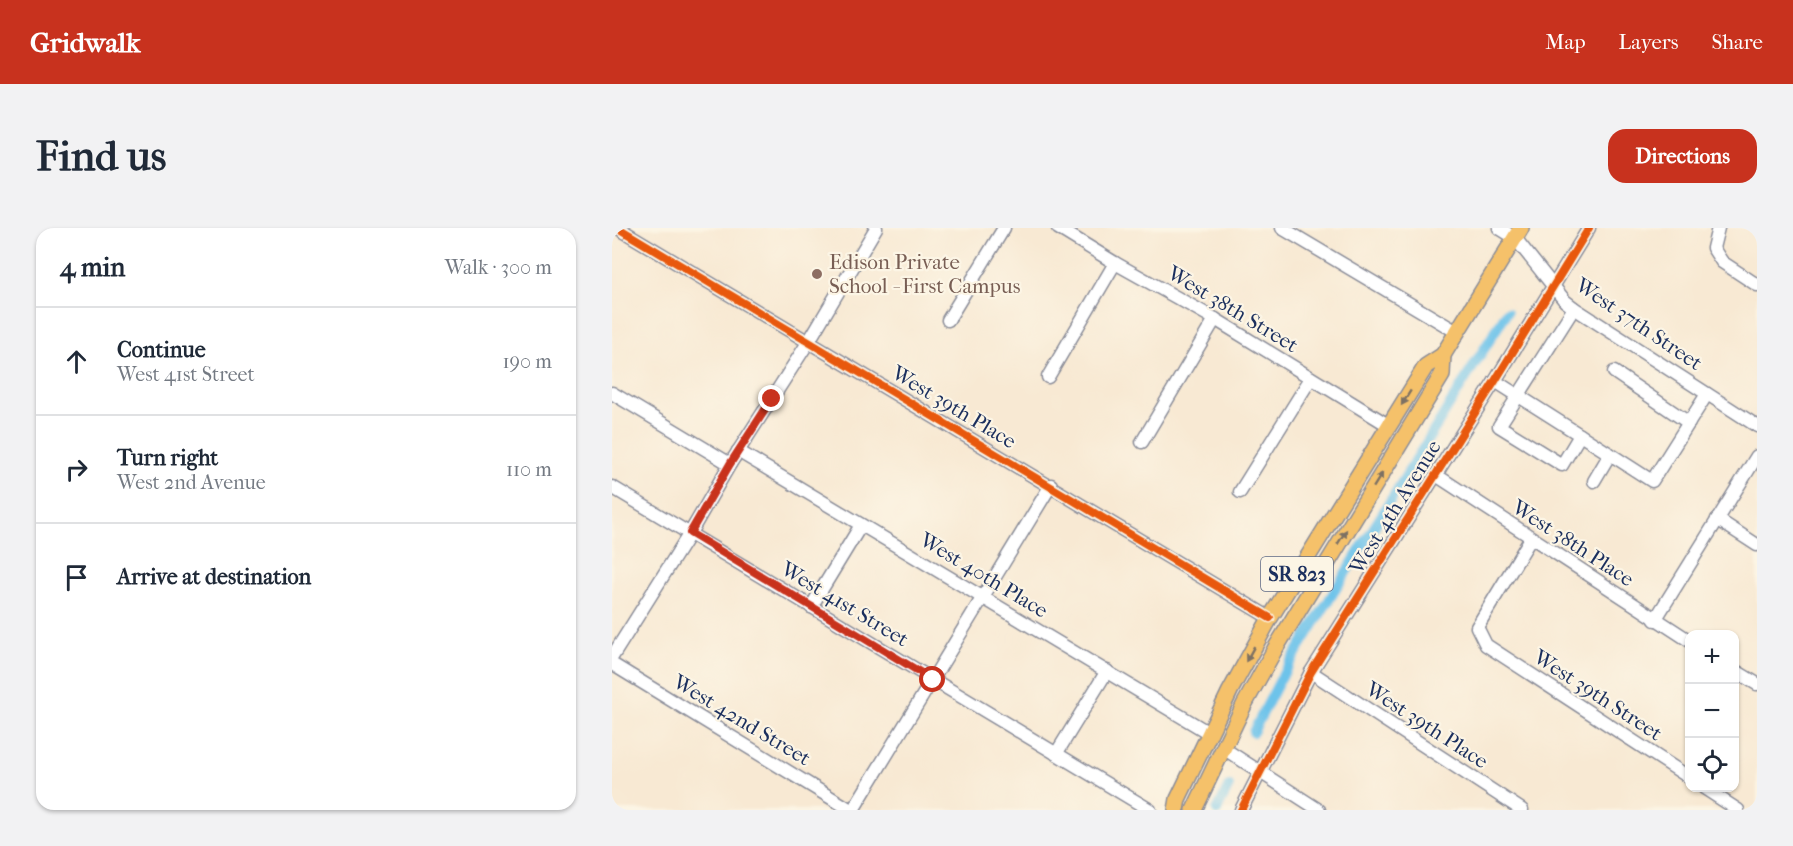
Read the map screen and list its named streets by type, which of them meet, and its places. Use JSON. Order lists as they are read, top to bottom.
{
  "streets": {
    "main road": ["West 4th Avenue", "SR 823"],
    "street": [
      "West 38th Street",
      "West 37th Street",
      "West 39th Place",
      "West 38th Place",
      "West 40th Place",
      "West 41st Street",
      "West 39th Street",
      "West 42nd Street"
    ]
  },
  "crossings": [
    ["West 38th Street", "West 4th Avenue"],
    ["West 37th Street", "West 4th Avenue"],
    ["West 39th Place", "West 4th Avenue"],
    ["West 4th Avenue", "West 38th Place"],
    ["West 4th Avenue", "West 40th Place"],
    ["West 38th Place", "West 39th Street"]
  ],
  "places": ["Edison Private School - First Campus"],
  "page": {
    "header": "Gridwalk",
    "nav": ["Map", "Layers", "Share"],
    "buttons": "Directions",
    "title": "Find us",
    "heading": ["4 min", "Walk · 300 m"],
    "list": [
      ["Continue", "West 41st Street", "190 m"],
      ["Turn right", "West 2nd Avenue", "110 m"],
      "Arrive at destination"
    ],
    "map_buttons": ["+", "−"]
  }
}
